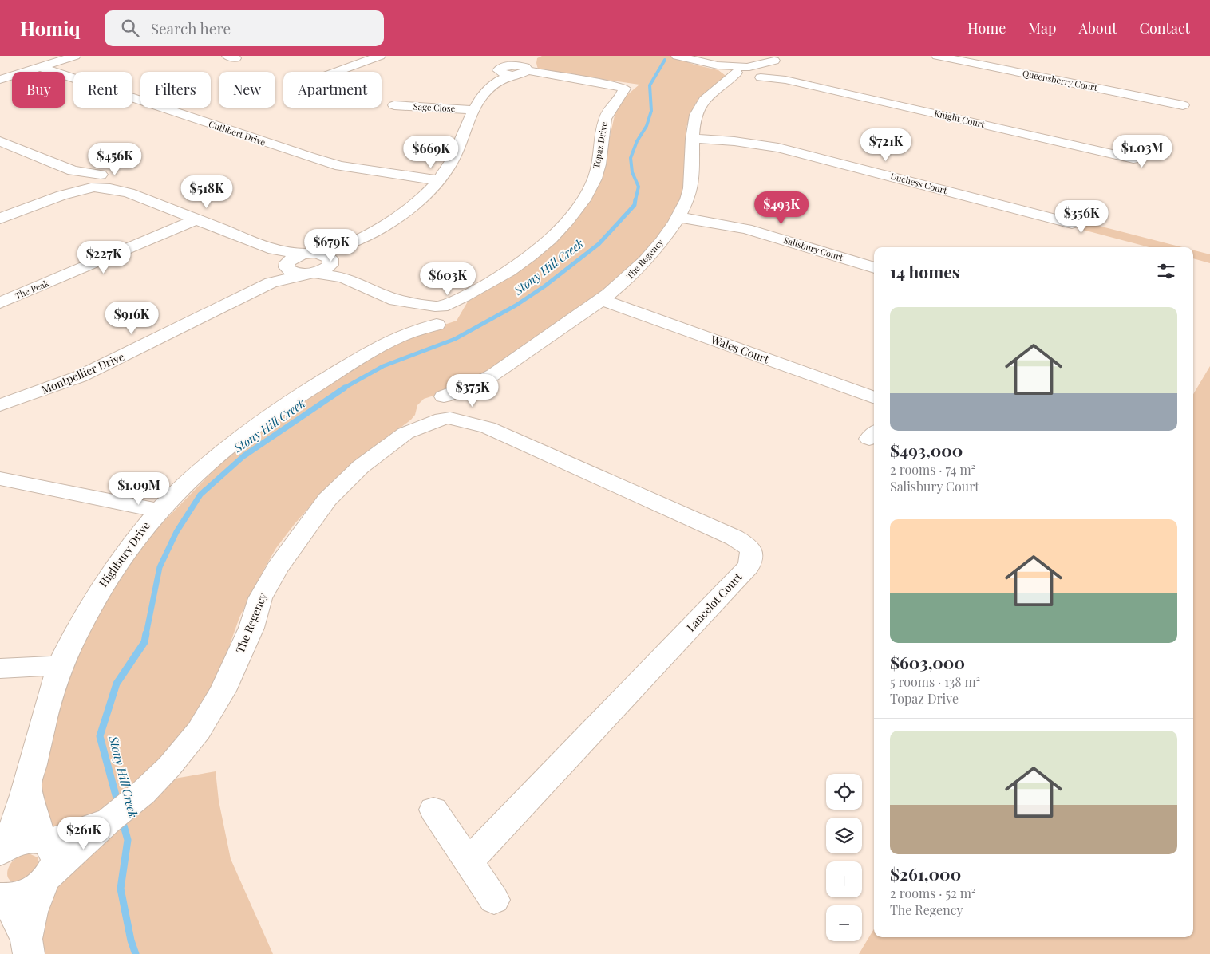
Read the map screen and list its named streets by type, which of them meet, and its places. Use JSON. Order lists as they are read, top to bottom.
{
  "streets": {
    "street": [
      "Queensberry Court",
      "Sage Close",
      "Knight Court",
      "Cuthbert Drive",
      "Topaz Drive",
      "Duchess Court",
      "Salisbury Court",
      "The Regency",
      "The Peak",
      "Wales Court",
      "Montpellier Drive",
      "Highbury Drive",
      "Lancelot Court"
    ]
  },
  "crossings": [
    ["Sage Close", "Topaz Drive"],
    ["Knight Court", "The Regency"],
    ["Duchess Court", "The Regency"],
    ["Salisbury Court", "The Regency"],
    ["The Regency", "Wales Court"],
    ["The Regency", "Highbury Drive"],
    ["The Regency", "Lancelot Court"]
  ],
  "water": ["Stony Hill Creek"],
  "page": {
    "header": "Homiq",
    "search": "Search here",
    "nav": [
      "Home",
      "Map",
      "About",
      "Contact"
    ],
    "chip": [
      "Buy",
      "Rent",
      "Filters",
      "New",
      "Apartment"
    ],
    "price": [
      "$721K",
      "$1.03M",
      "$669K",
      "$456K",
      "$518K",
      "$493K",
      "$356K",
      "$679K",
      "$227K",
      "$603K",
      "$916K",
      "$375K",
      "$1.09M",
      "$261K"
    ],
    "heading": "14 homes",
    "list": [
      {
        "name": "$493,000",
        "note": "2 rooms · 74 m² · Salisbury Court"
      },
      {
        "name": "$603,000",
        "note": "5 rooms · 138 m² · Topaz Drive"
      },
      {
        "name": "$261,000",
        "note": "2 rooms · 52 m² · The Regency"
      }
    ],
    "map_buttons": ["+", "−"]
  }
}
